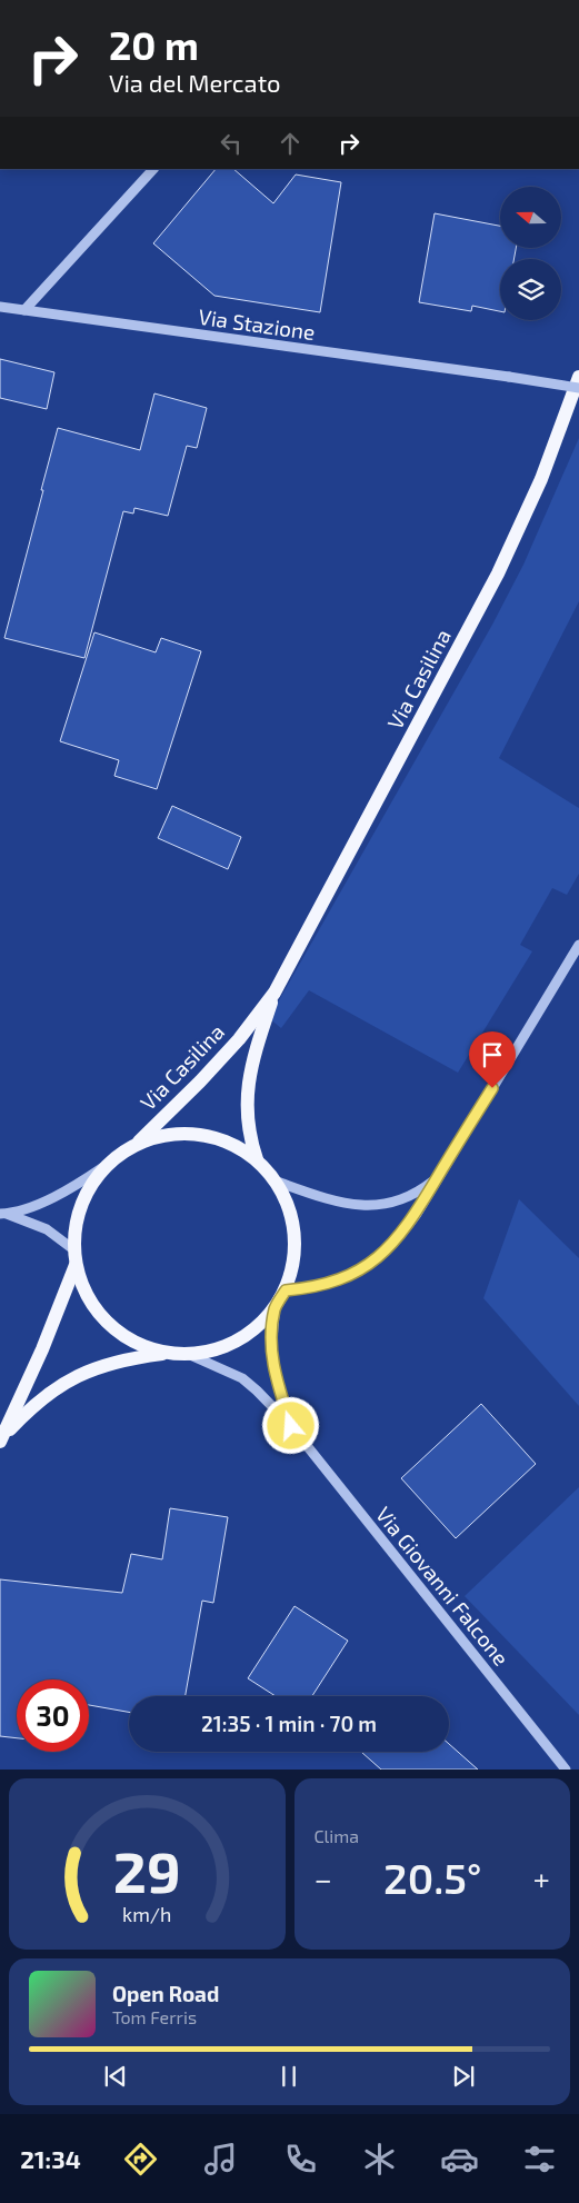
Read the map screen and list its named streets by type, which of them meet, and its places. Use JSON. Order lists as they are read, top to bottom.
{
  "streets": {
    "main road": ["Via Casilina"],
    "street": ["Via Stazione", "Via Giovanni Falcone"]
  },
  "north": "left",
  "page": {
    "turn": ["20 m", "Via del Mercato"],
    "limit": "30",
    "trip": "21:35 · 1 min · 70 m",
    "tile": "Clima",
    "heat": ["−", "20.5°", "+"],
    "song": ["Open Road", "Tom Ferris"],
    "tabs": "21:34",
    "gauge": ["29", "km/h"]
  }
}
